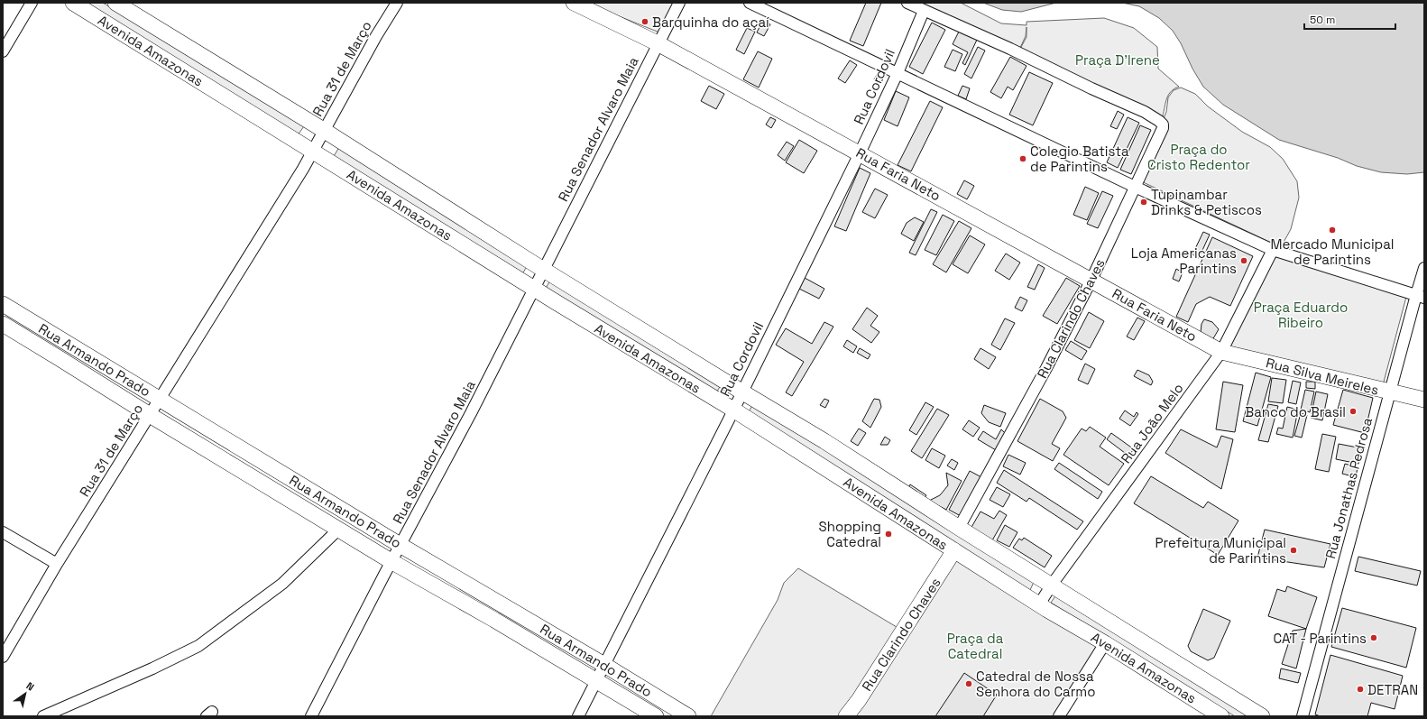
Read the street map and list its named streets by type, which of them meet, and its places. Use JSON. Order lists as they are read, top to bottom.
{
  "streets": {
    "street": [
      "Avenida Amazonas",
      "Rua 31 de Março",
      "Rua Cordovil",
      "Rua Senador Alvaro Maia",
      "Rua Faria Neto",
      "Rua Clarindo Chaves",
      "Rua Armando Prado",
      "Rua Silva Meireles",
      "Rua João Melo",
      "Rua Jonathas Pedrosa"
    ]
  },
  "crossings": [
    ["Avenida Amazonas", "Rua 31 de Março"],
    ["Avenida Amazonas", "Rua Cordovil"],
    ["Avenida Amazonas", "Rua Senador Alvaro Maia"],
    ["Avenida Amazonas", "Rua Clarindo Chaves"],
    ["Avenida Amazonas", "Rua João Melo"],
    ["Rua 31 de Março", "Rua Armando Prado"],
    ["Rua Cordovil", "Rua Faria Neto"],
    ["Rua Cordovil", "Rua Clarindo Chaves"],
    ["Rua Cordovil", "Rua Armando Prado"],
    ["Rua Senador Alvaro Maia", "Rua Faria Neto"],
    ["Rua Senador Alvaro Maia", "Rua Armando Prado"],
    ["Rua Faria Neto", "Rua Clarindo Chaves"],
    ["Rua Faria Neto", "Rua Silva Meireles"],
    ["Rua Faria Neto", "Rua João Melo"],
    ["Rua Silva Meireles", "Rua João Melo"],
    ["Rua Silva Meireles", "Rua Jonathas Pedrosa"]
  ],
  "parks": [
    "Praça D'Irene",
    "Praça do Cristo Redentor",
    "Praça Eduardo Ribeiro",
    "Praça da Catedral"
  ],
  "places": [
    "Barquinha do açaí",
    "Colegio Batista de Parintins",
    "Tupinambar Drinks & Petiscos",
    "Mercado Municipal de Parintins",
    "Loja Americanas Parintins",
    "Banco do Brasil",
    "Shopping Catedral",
    "Prefeitura Municipal de Parintins",
    "CAT - Parintins",
    "Catedral de Nossa Senhora do Carmo",
    "DETRAN"
  ],
  "scale_bar": "50 m",
  "north": "top right"
}
